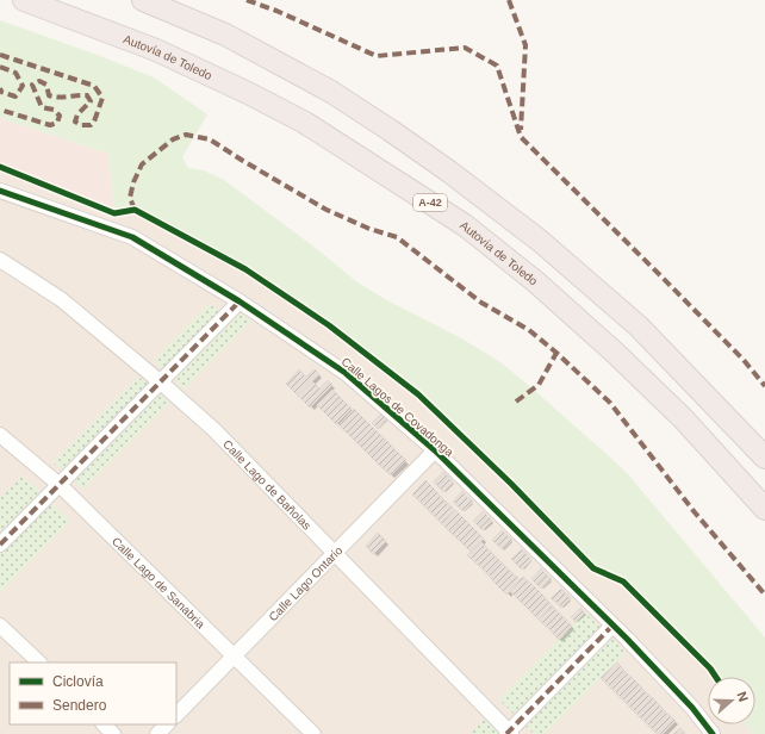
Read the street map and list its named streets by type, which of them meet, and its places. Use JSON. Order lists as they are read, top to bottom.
{
  "streets": {
    "highway": ["Autovía de Toledo", "A-42"],
    "street": [
      "Calle Lagos de Covadonga",
      "Calle Lago de Bañolas",
      "Calle Lago de Sanabria",
      "Calle Lago Ontario"
    ]
  },
  "crossings": [
    ["Calle Lagos de Covadonga", "Calle Lago Ontario"],
    ["Calle Lago de Bañolas", "Calle Lago Ontario"],
    ["Calle Lago de Sanabria", "Calle Lago Ontario"]
  ],
  "legend": ["Ciclovía", "Sendero"],
  "north": "right"
}
